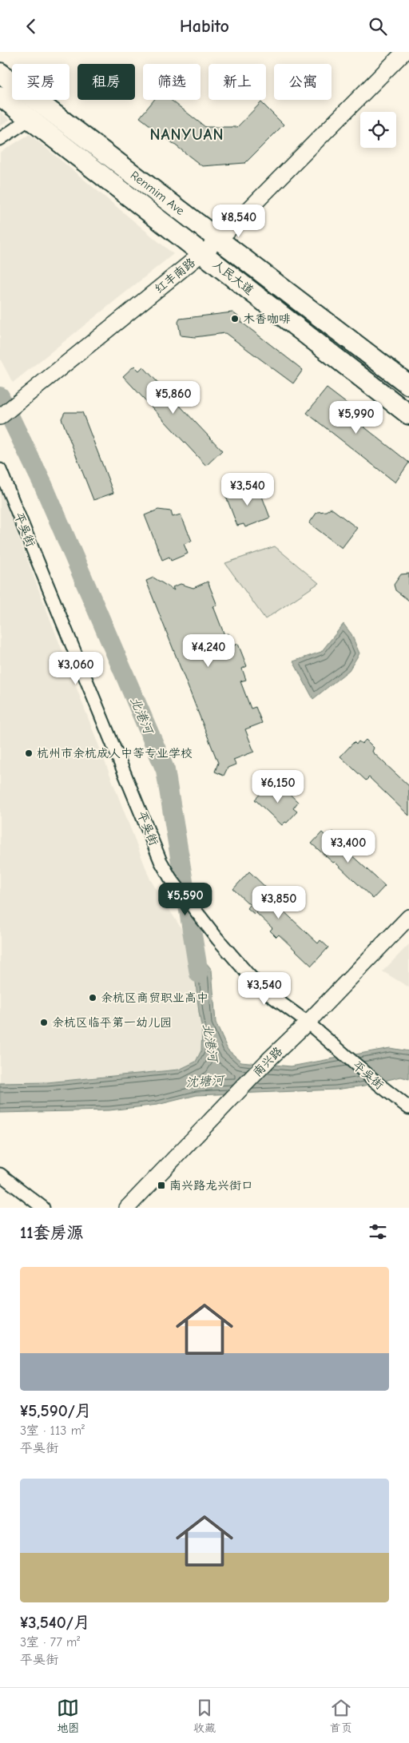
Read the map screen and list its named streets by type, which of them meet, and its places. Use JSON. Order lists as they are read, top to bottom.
{
  "streets": {
    "main road": ["Renmim Ave", "人民大道"],
    "street": ["红丰南路", "平吴街", "南兴路"]
  },
  "crossings": [
    ["Renmim Ave", "红丰南路"],
    ["红丰南路", "人民大道"],
    ["平吴街", "南兴路"]
  ],
  "districts": ["NANYUAN"],
  "water": ["北港河", "沈塘河"],
  "places": {
    "other": [
      "木香咖啡",
      "杭州市余杭成人中等专业学校",
      "余杭区商贸职业高中",
      "余杭区临平第一幼儿园"
    ],
    "transit": ["南兴路龙兴街口"]
  },
  "page": {
    "header": "Habito",
    "chip": [
      "买房",
      "租房",
      "筛选",
      "新上",
      "公寓"
    ],
    "price": [
      "¥8,540",
      "¥5,860",
      "¥5,990",
      "¥3,540",
      "¥4,240",
      "¥3,060",
      "¥6,150",
      "¥3,400",
      "¥5,590",
      "¥3,850",
      "¥3,540"
    ],
    "heading": "11套房源",
    "list": [
      {
        "name": "¥5,590/月",
        "note": "3室 · 113 m² · 平吴街"
      },
      {
        "name": "¥3,540/月",
        "note": "3室 · 77 m² · 平吴街"
      }
    ],
    "tabs": ["地图", "收藏", "首页"]
  }
}
